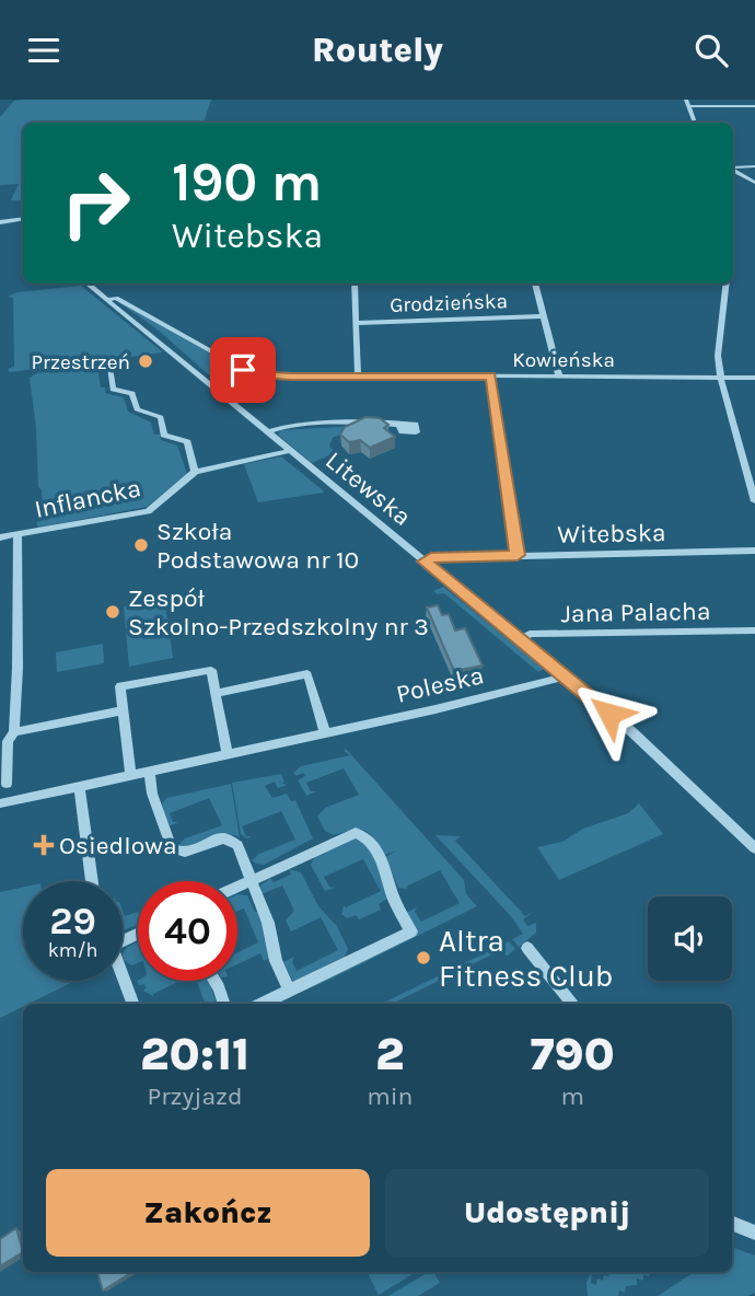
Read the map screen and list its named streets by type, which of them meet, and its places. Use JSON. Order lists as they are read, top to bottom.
{
  "streets": {
    "street": [
      "Grodzieńska",
      "Kowieńska",
      "Litewska",
      "Inflancka",
      "Witebska",
      "Jana Palacha",
      "Poleska"
    ]
  },
  "crossings": [
    ["Grodzieńska", "Kowieńska"],
    ["Kowieńska", "Litewska"],
    ["Litewska", "Inflancka"],
    ["Litewska", "Witebska"],
    ["Litewska", "Jana Palacha"],
    ["Litewska", "Poleska"]
  ],
  "places": {
    "other": [
      "Przestrzeń",
      "Szkoła Podstawowa nr 10",
      "Zespół Szkolno-Przedszkolny nr 3",
      "Altra Fitness Club"
    ],
    "health": ["Osiedlowa"]
  },
  "page": {
    "header": "Routely",
    "turn": ["190 m", "Witebska"],
    "speed": "29 km/h",
    "limit": "40",
    "eta": [
      "20:11",
      "Przyjazd",
      "2",
      "min",
      "790",
      "m"
    ],
    "buttons": ["Zakończ", "Udostępnij"]
  }
}
